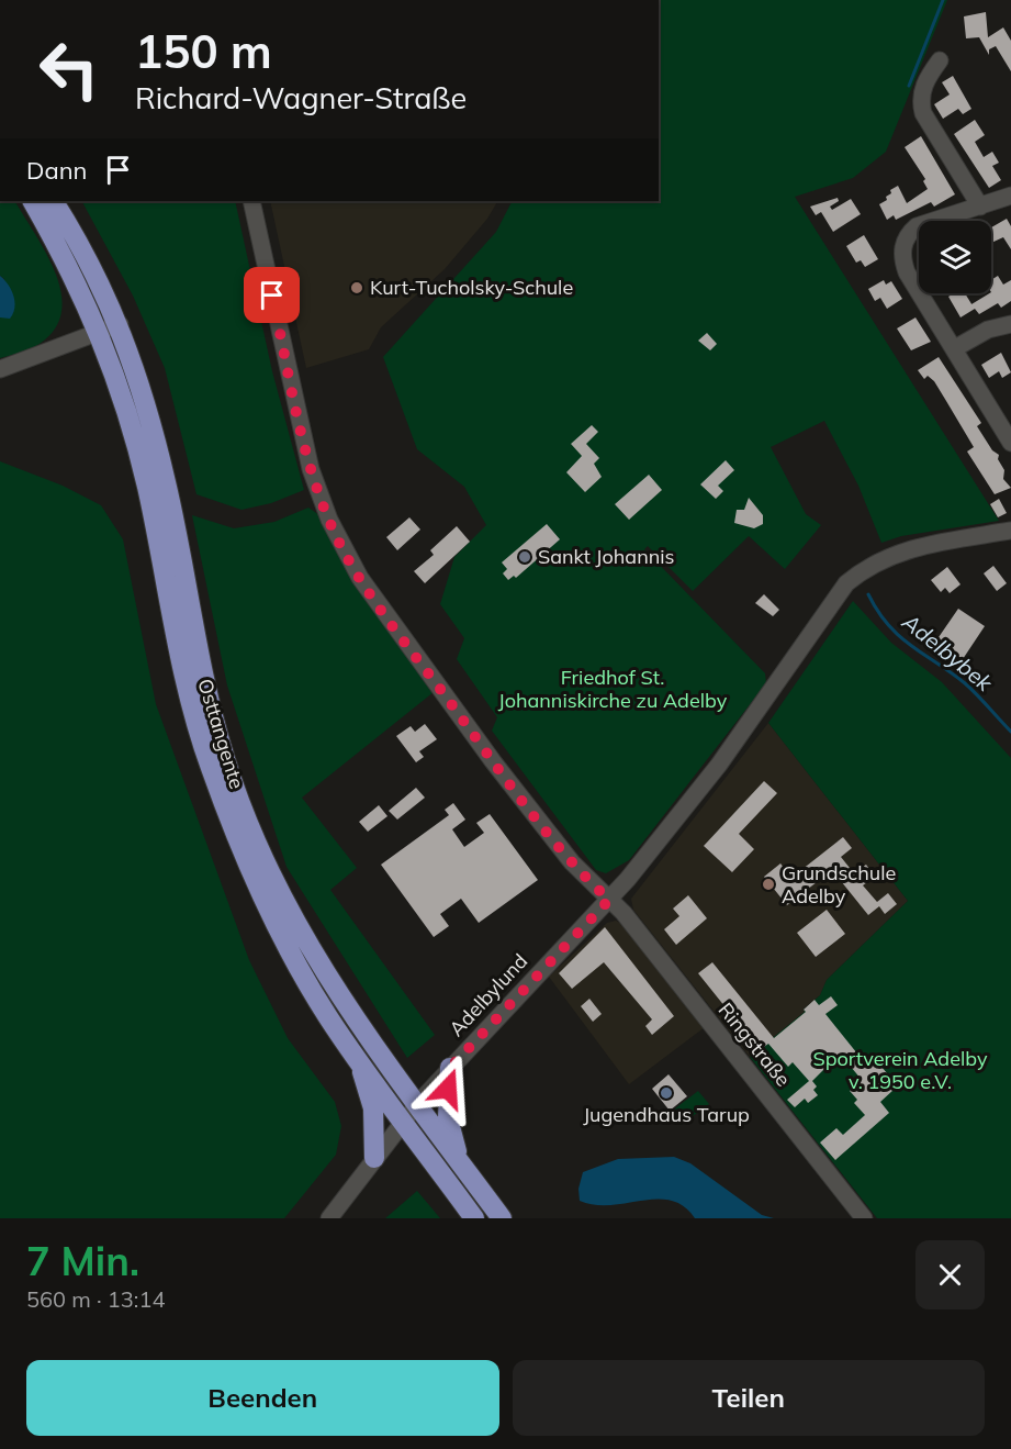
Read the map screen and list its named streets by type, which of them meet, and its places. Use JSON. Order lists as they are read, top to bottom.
{
  "streets": {
    "main road": ["Osttangente"],
    "street": ["Adelbylund", "Ringstraße"]
  },
  "crossings": [
    ["Osttangente", "Adelbylund"],
    ["Adelbylund", "Ringstraße"]
  ],
  "water": ["Adelbybek"],
  "parks": ["Friedhof St. Johanniskirche zu Adelby", "Sportverein Adelby v. 1950 e.V."],
  "places": [
    "Kurt-Tucholsky-Schule",
    "Sankt Johannis",
    "Grundschule Adelby",
    "Jugendhaus Tarup"
  ],
  "page": {
    "turn": ["150 m", "Richard-Wagner-Straße"],
    "then": "Dann",
    "heading": ["7 Min.", "560 m · 13:14"],
    "buttons": ["Beenden", "Teilen"]
  }
}
